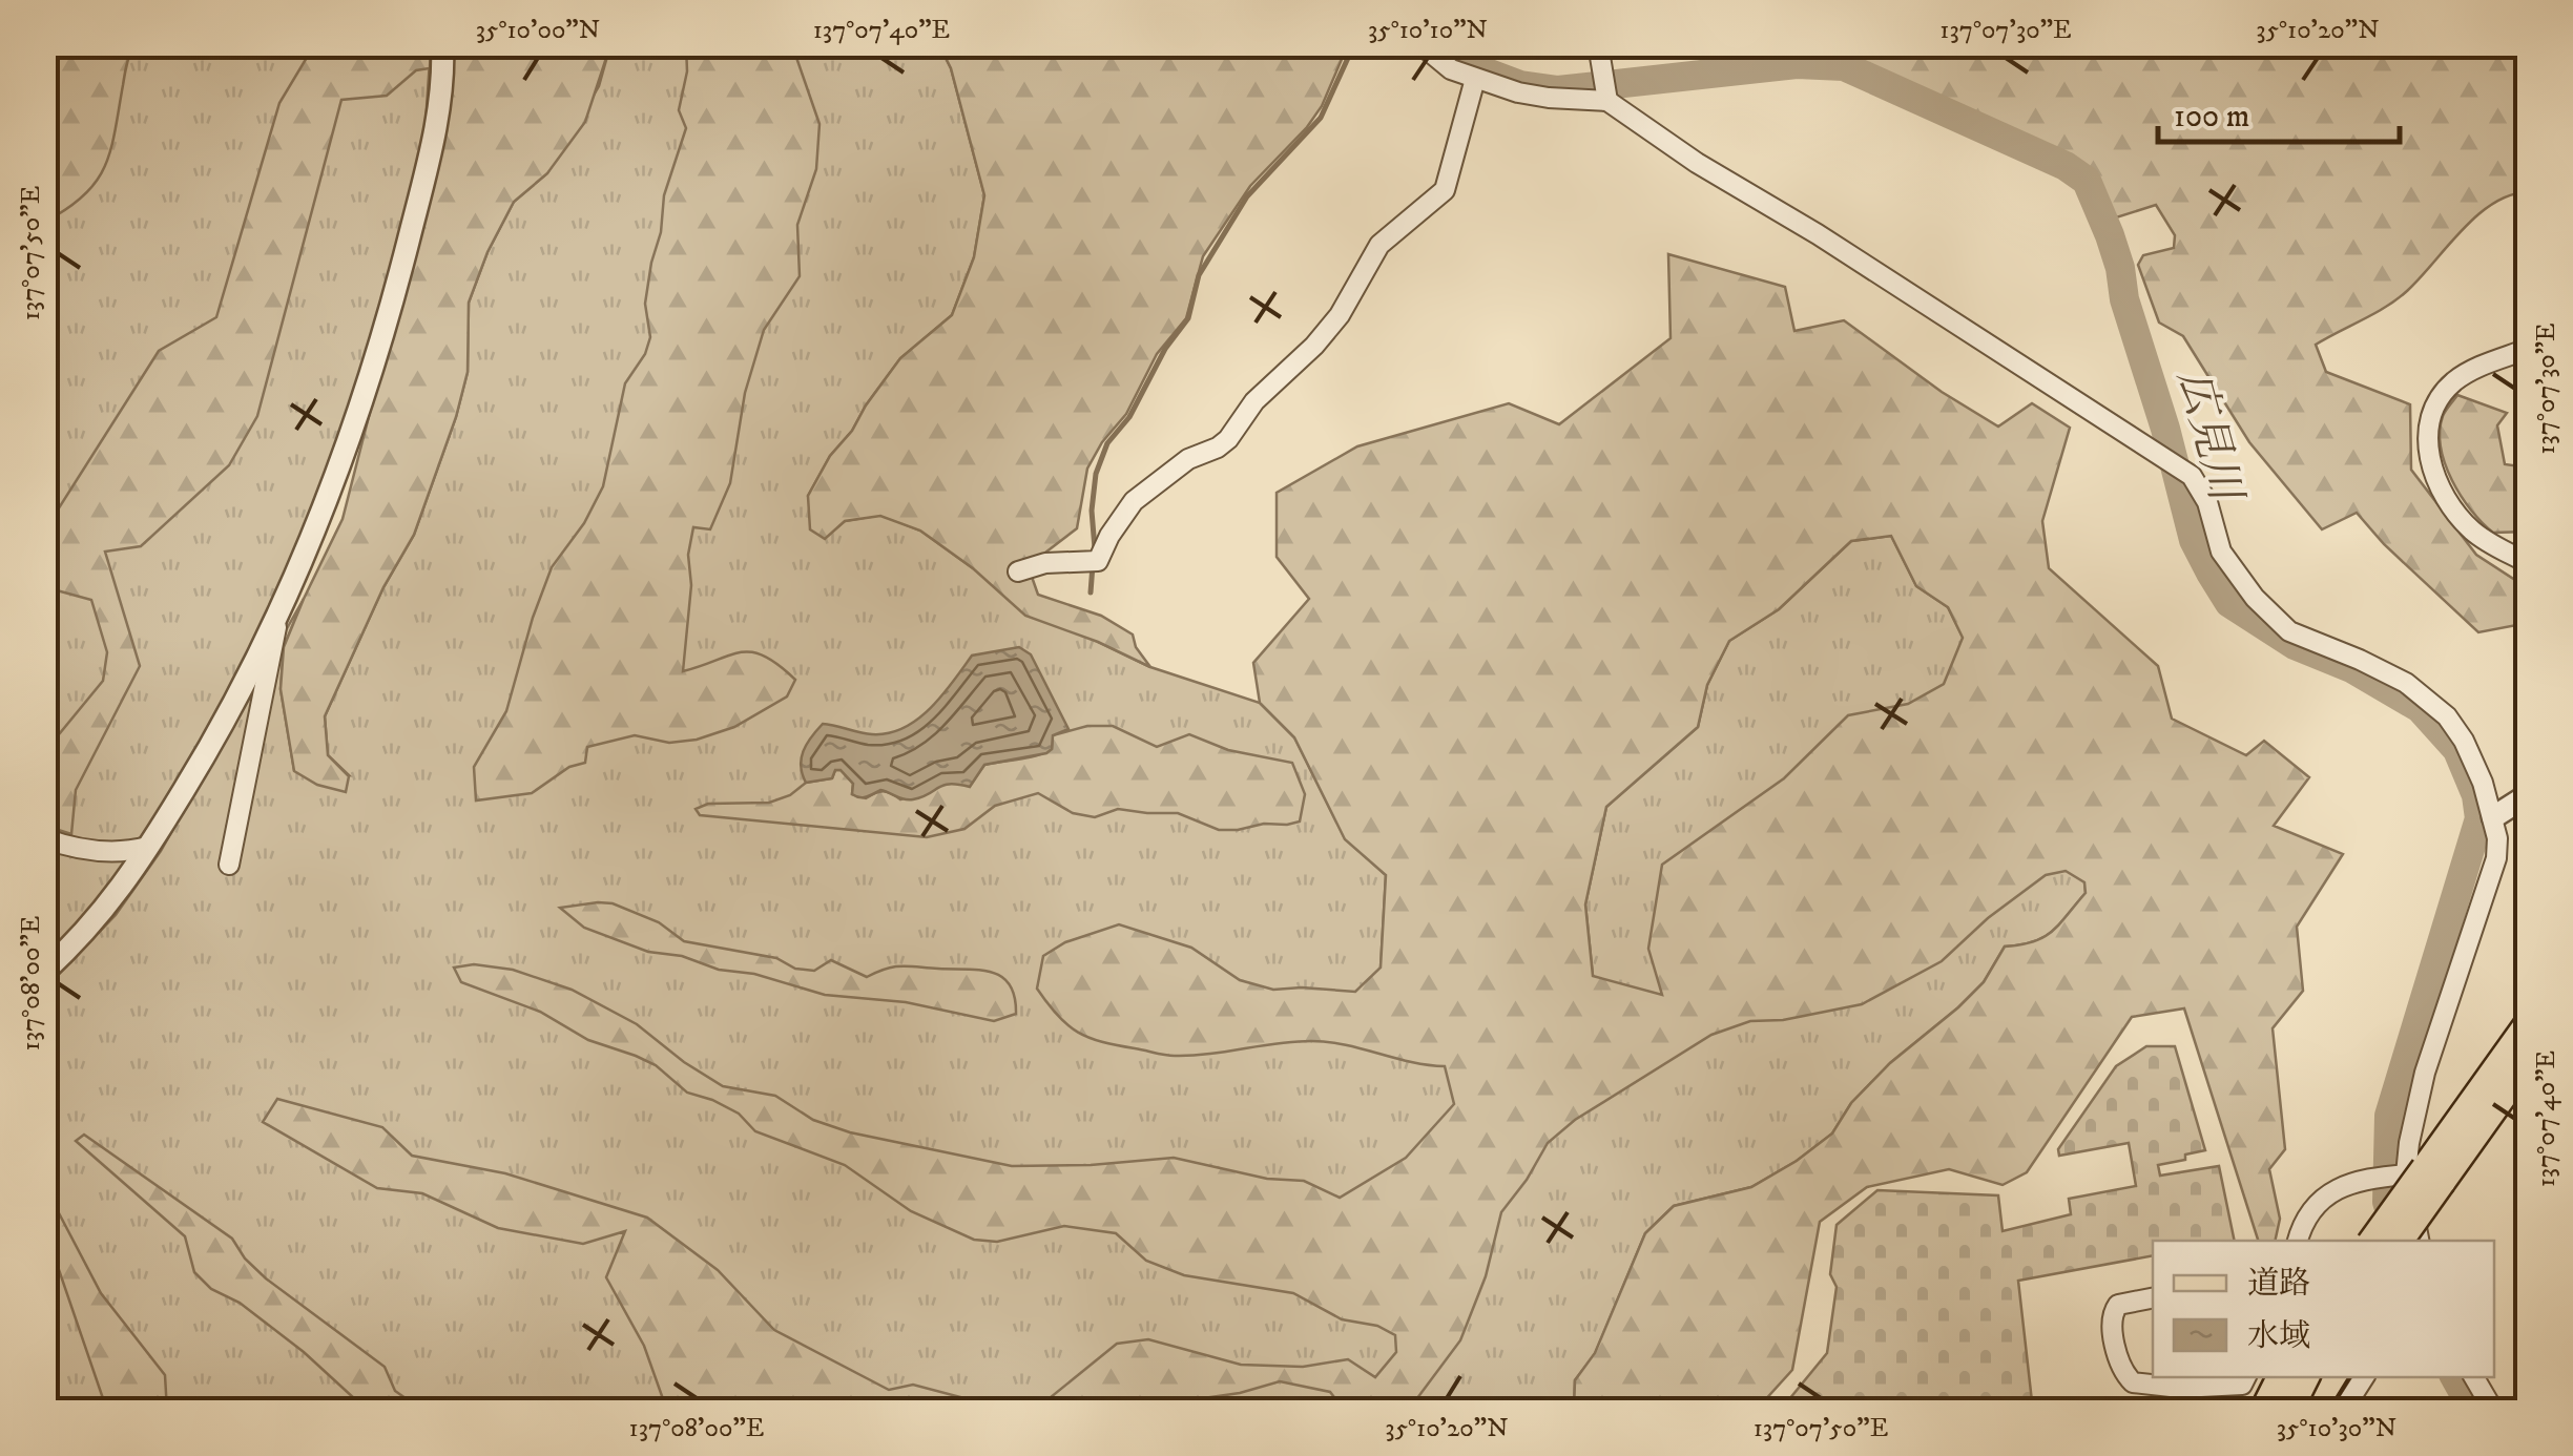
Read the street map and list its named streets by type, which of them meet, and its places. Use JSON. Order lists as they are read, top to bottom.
{
  "water": ["広見川"],
  "legend": ["道路", "水域"],
  "scale_bar": "100 m",
  "coordinates": [
    "35°10'00\"N",
    "137°07'40\"E",
    "35°10'10\"N",
    "137°07'30\"E",
    "35°10'20\"N",
    "137°07'50\"E",
    "137°08'00\"E",
    "35°10'30\"N"
  ]
}
